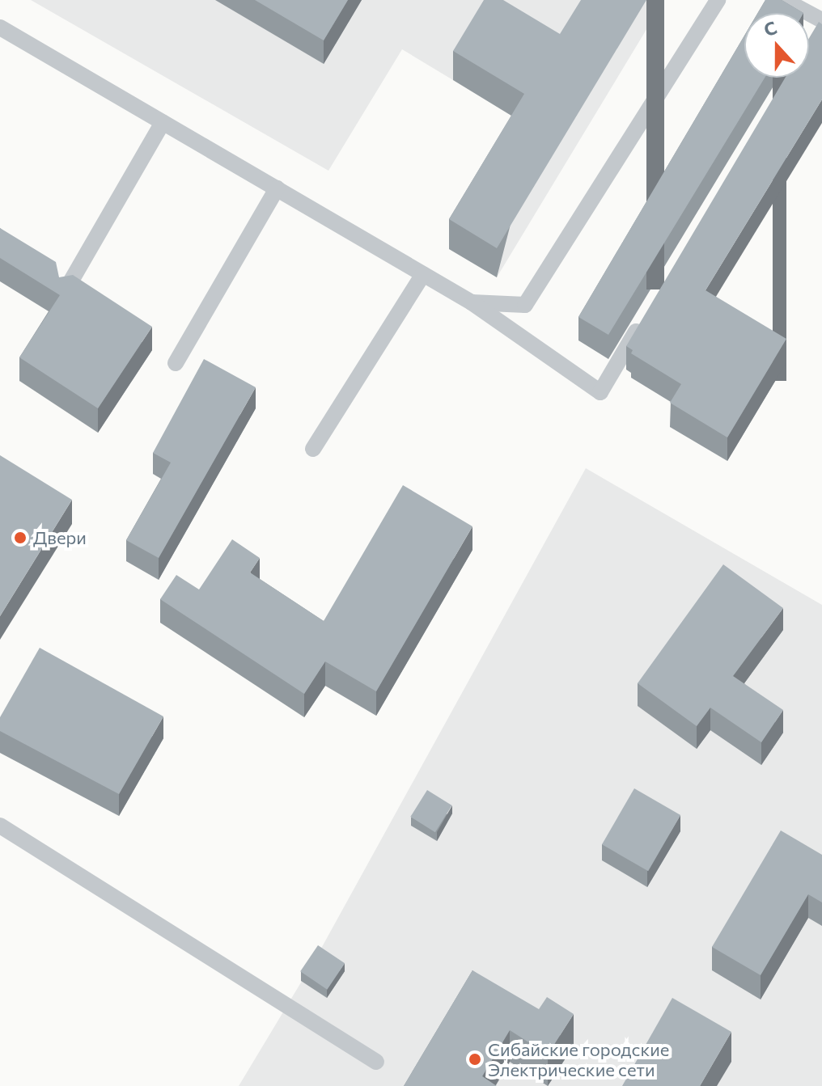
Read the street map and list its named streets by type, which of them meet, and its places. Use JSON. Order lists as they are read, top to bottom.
{
  "places": ["Двери", "Сибайские городские Электрические сети"],
  "north": "top"
}
